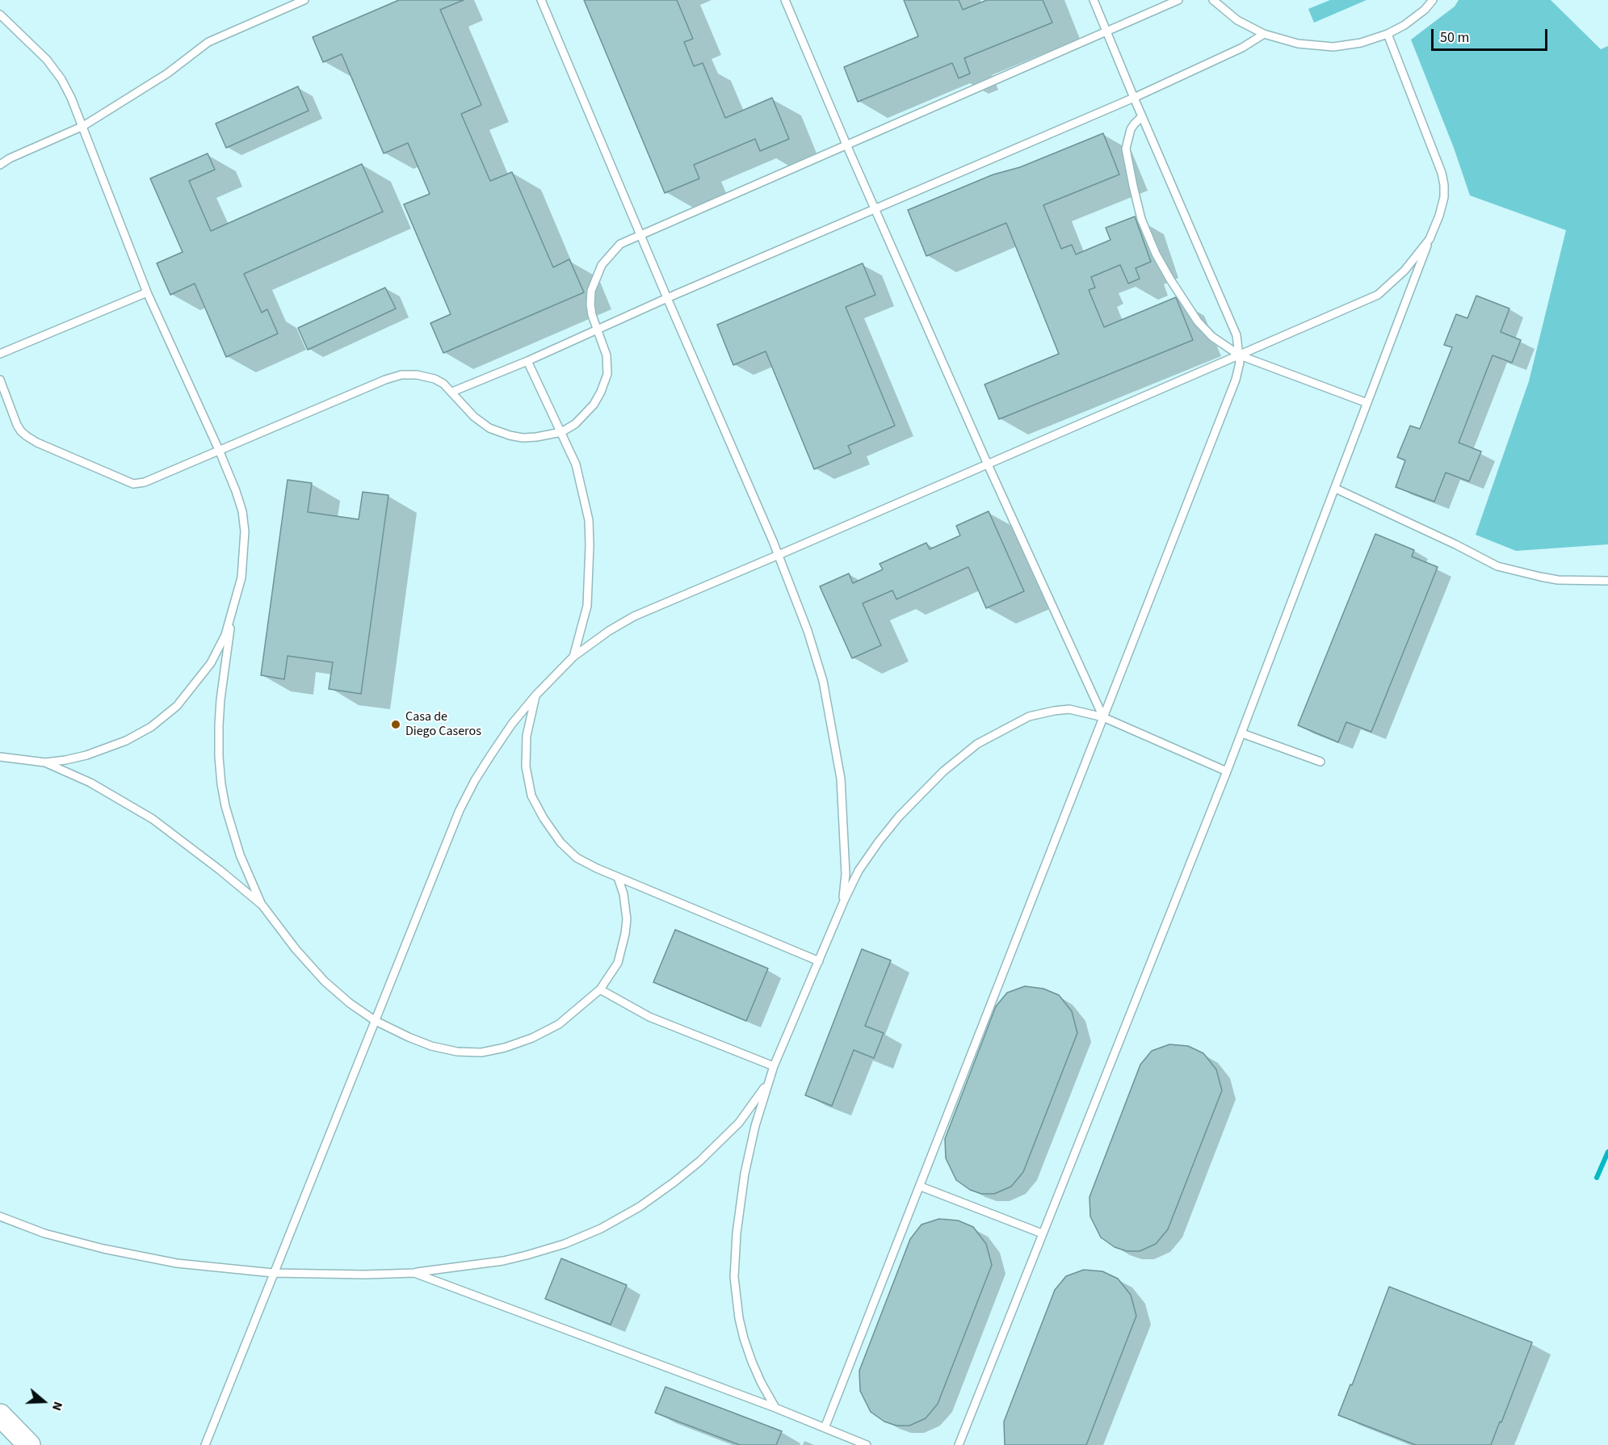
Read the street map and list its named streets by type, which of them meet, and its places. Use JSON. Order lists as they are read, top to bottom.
{
  "places": ["Casa de Diego Caseros"],
  "scale_bar": "50 m",
  "north": "right"
}
